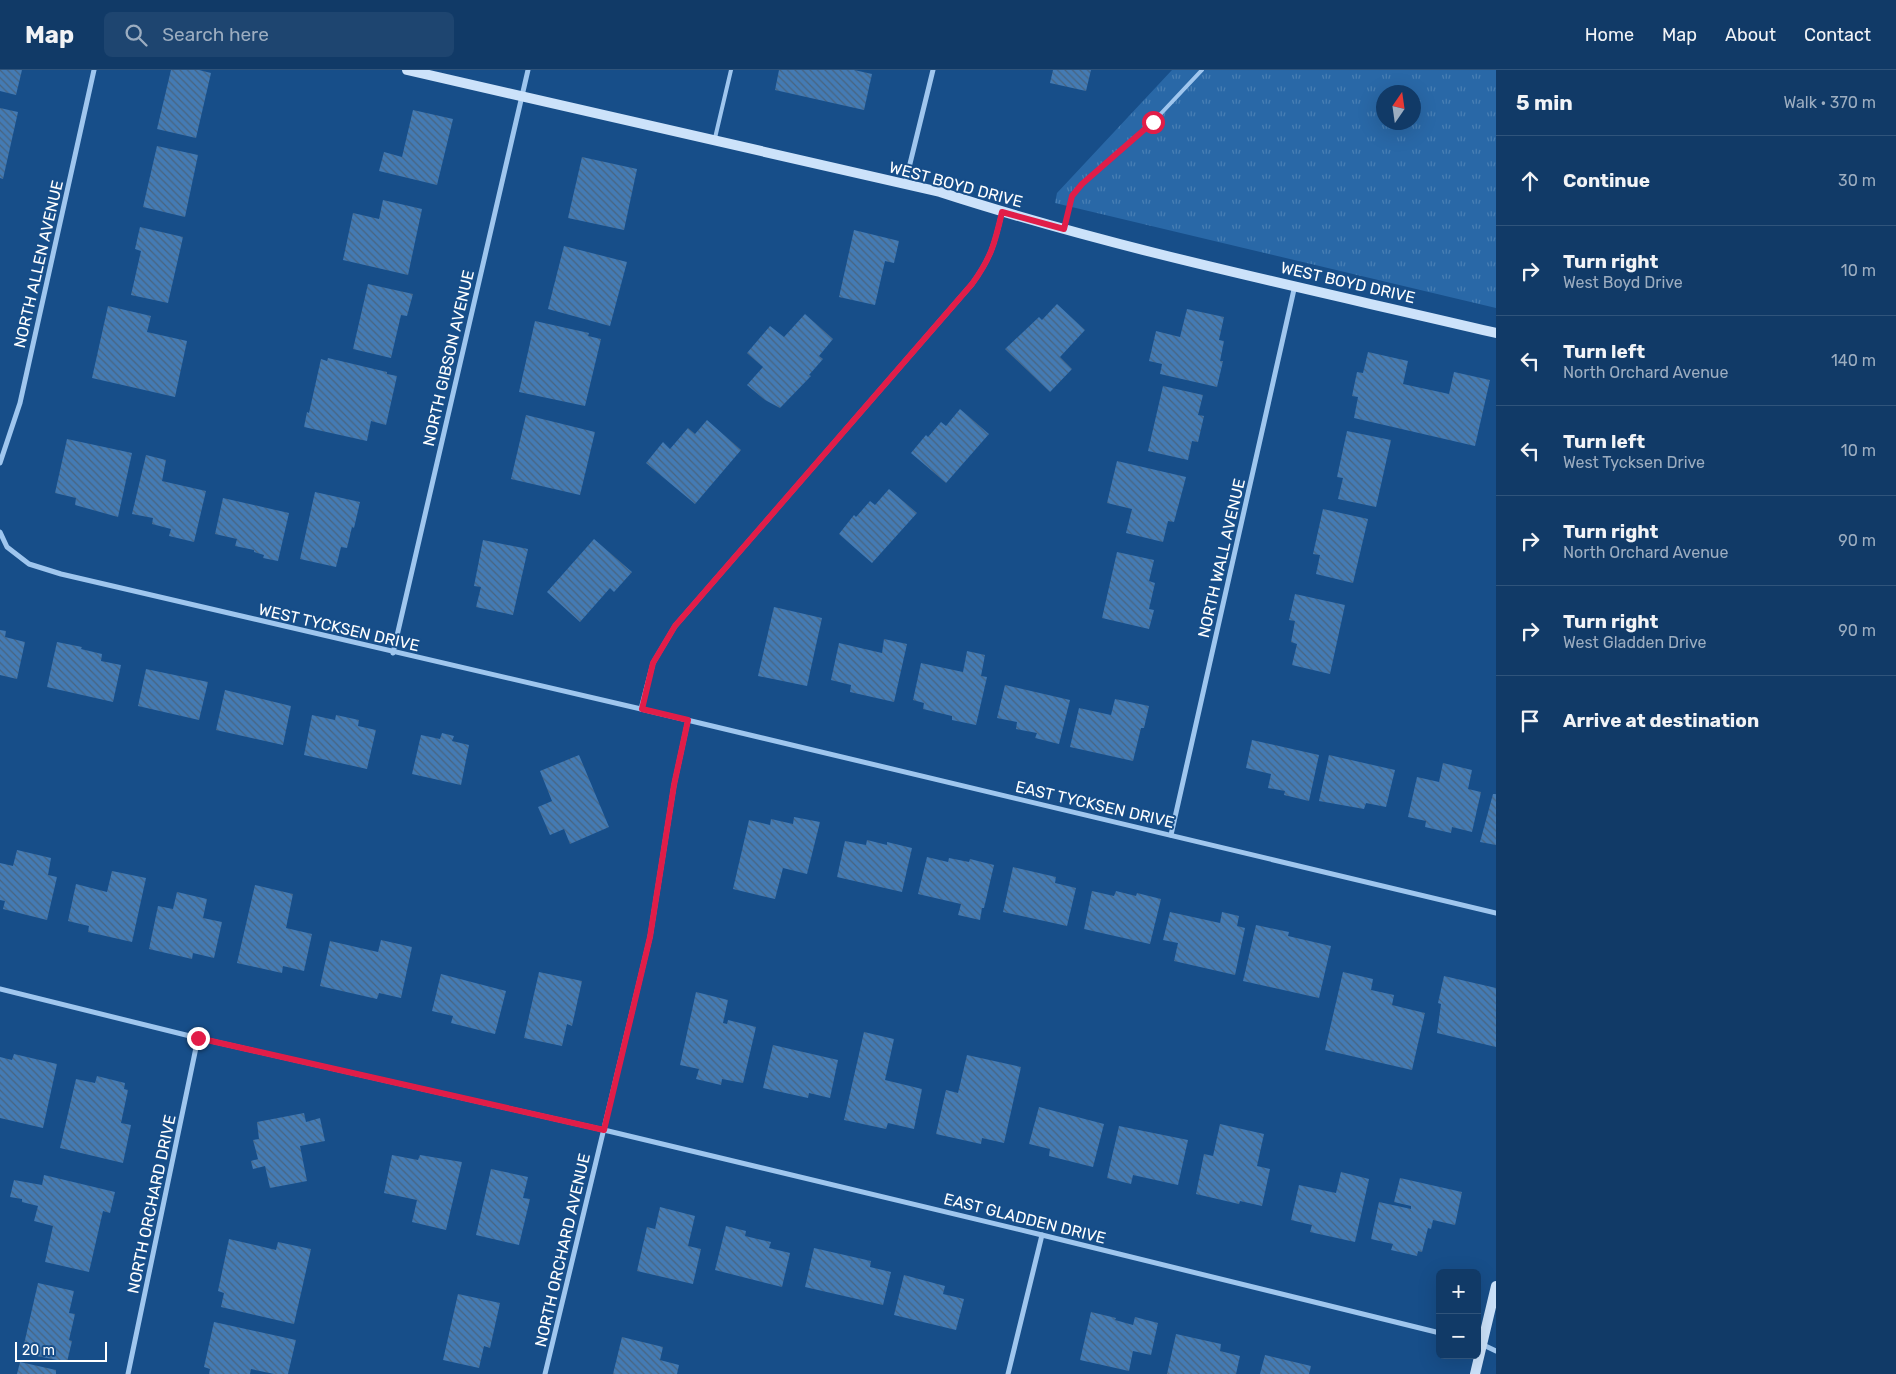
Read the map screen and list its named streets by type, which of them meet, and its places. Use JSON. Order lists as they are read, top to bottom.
{
  "streets": {
    "street": [
      "WEST BOYD DRIVE",
      "NORTH ALLEN AVENUE",
      "NORTH GIBSON AVENUE",
      "NORTH WALL AVENUE",
      "WEST TYCKSEN DRIVE",
      "EAST TYCKSEN DRIVE",
      "NORTH ORCHARD DRIVE",
      "EAST GLADDEN DRIVE",
      "NORTH ORCHARD AVENUE"
    ]
  },
  "crossings": [
    ["WEST BOYD DRIVE", "NORTH GIBSON AVENUE"],
    ["WEST BOYD DRIVE", "NORTH WALL AVENUE"],
    ["NORTH GIBSON AVENUE", "WEST TYCKSEN DRIVE"],
    ["NORTH WALL AVENUE", "EAST TYCKSEN DRIVE"],
    ["WEST TYCKSEN DRIVE", "EAST TYCKSEN DRIVE"],
    ["WEST TYCKSEN DRIVE", "NORTH ORCHARD AVENUE"],
    ["EAST TYCKSEN DRIVE", "NORTH ORCHARD AVENUE"],
    ["NORTH ORCHARD DRIVE", "EAST GLADDEN DRIVE"],
    ["EAST GLADDEN DRIVE", "NORTH ORCHARD AVENUE"]
  ],
  "scale_bar": "20 m",
  "north": "top",
  "page": {
    "header": "Map",
    "search": "Search here",
    "nav": [
      "Home",
      "Map",
      "About",
      "Contact"
    ],
    "heading": ["5 min", "Walk · 370 m"],
    "list": [
      ["Continue", "30 m"],
      ["Turn right", "West Boyd Drive", "10 m"],
      ["Turn left", "North Orchard Avenue", "140 m"],
      ["Turn left", "West Tycksen Drive", "10 m"],
      ["Turn right", "North Orchard Avenue", "90 m"],
      ["Turn right", "West Gladden Drive", "90 m"],
      "Arrive at destination"
    ],
    "map_buttons": ["+", "−"],
    "scale": "20 m"
  }
}
